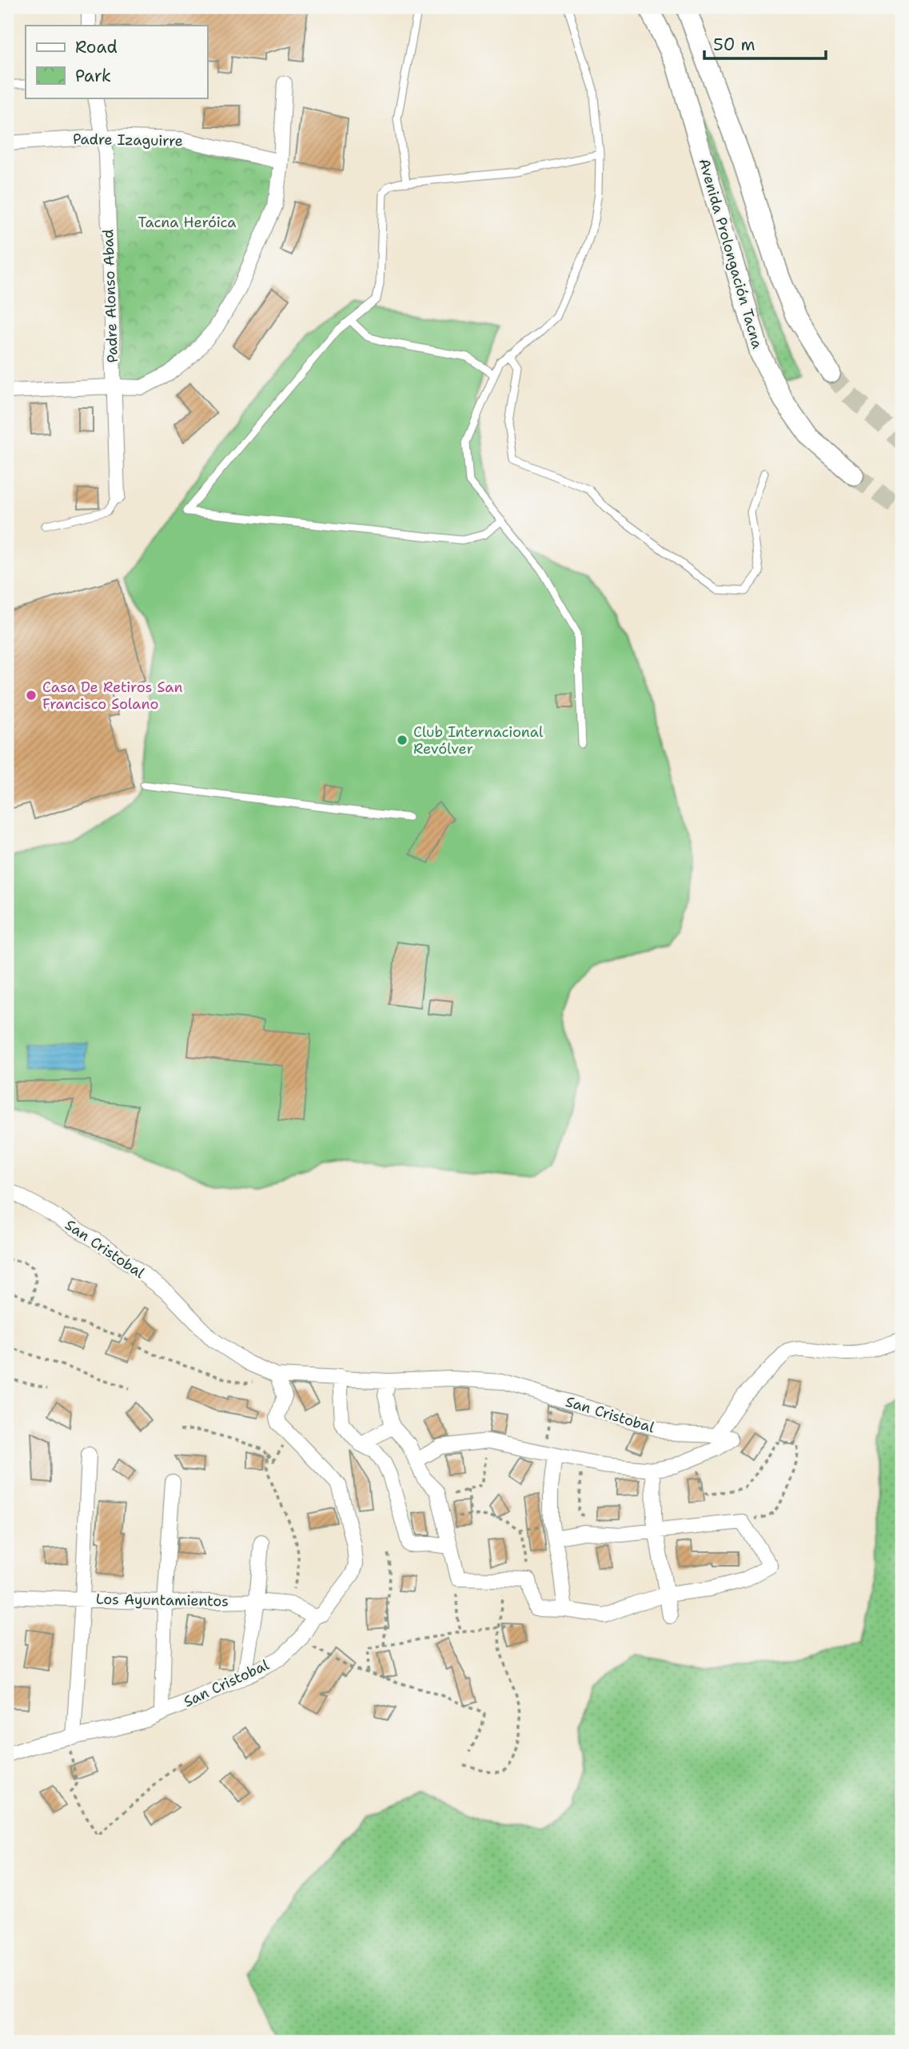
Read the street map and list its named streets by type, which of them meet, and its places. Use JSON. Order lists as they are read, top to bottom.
{
  "streets": {
    "main road": ["Avenida Prolongación Tacna"],
    "street": [
      "Padre Izaguirre",
      "Padre Alonso Abad",
      "San Cristobal",
      "Los Ayuntamientos"
    ]
  },
  "crossings": [
    ["Padre Izaguirre", "Padre Alonso Abad"],
    ["San Cristobal", "Los Ayuntamientos"]
  ],
  "parks": ["Tacna Heróica"],
  "places": ["Casa De Retiros San Francisco Solano", "Club Internacional Revólver"],
  "legend": ["Road", "Park"],
  "scale_bar": "50 m"
}
